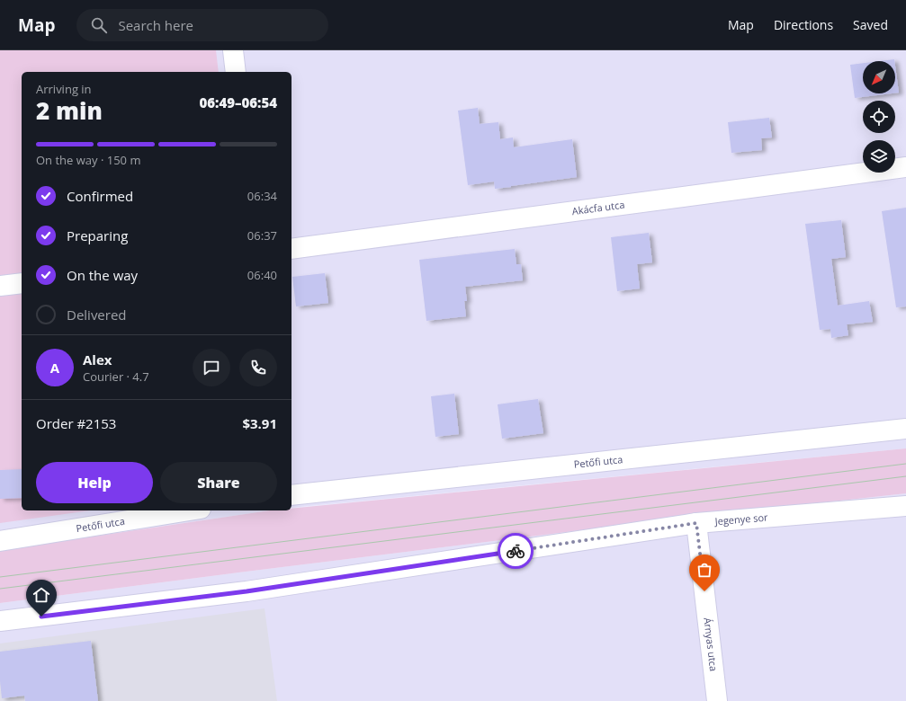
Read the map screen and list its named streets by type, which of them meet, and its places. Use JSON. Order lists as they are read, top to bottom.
{
  "streets": {
    "street": [
      "Akácfa utca",
      "Petőfi utca",
      "Jegenye sor",
      "Árnyas utca"
    ]
  },
  "crossings": [
    ["Jegenye sor", "Árnyas utca"]
  ],
  "north": "bottom left",
  "page": {
    "header": "Map",
    "search": "Search here",
    "nav": ["Map", "Directions", "Saved"],
    "heading": ["2 min", "Arriving in", "06:49–06:54"],
    "panel": [
      "Alex",
      "Courier · 4.7",
      "Order #2153",
      "$3.91"
    ],
    "bar": "On the way · 150 m",
    "list": [
      ["Confirmed", "06:34"],
      ["Preparing", "06:37"],
      ["On the way", "06:40"],
      "Delivered"
    ],
    "round": "A",
    "buttons": ["Help", "Share"]
  }
}
